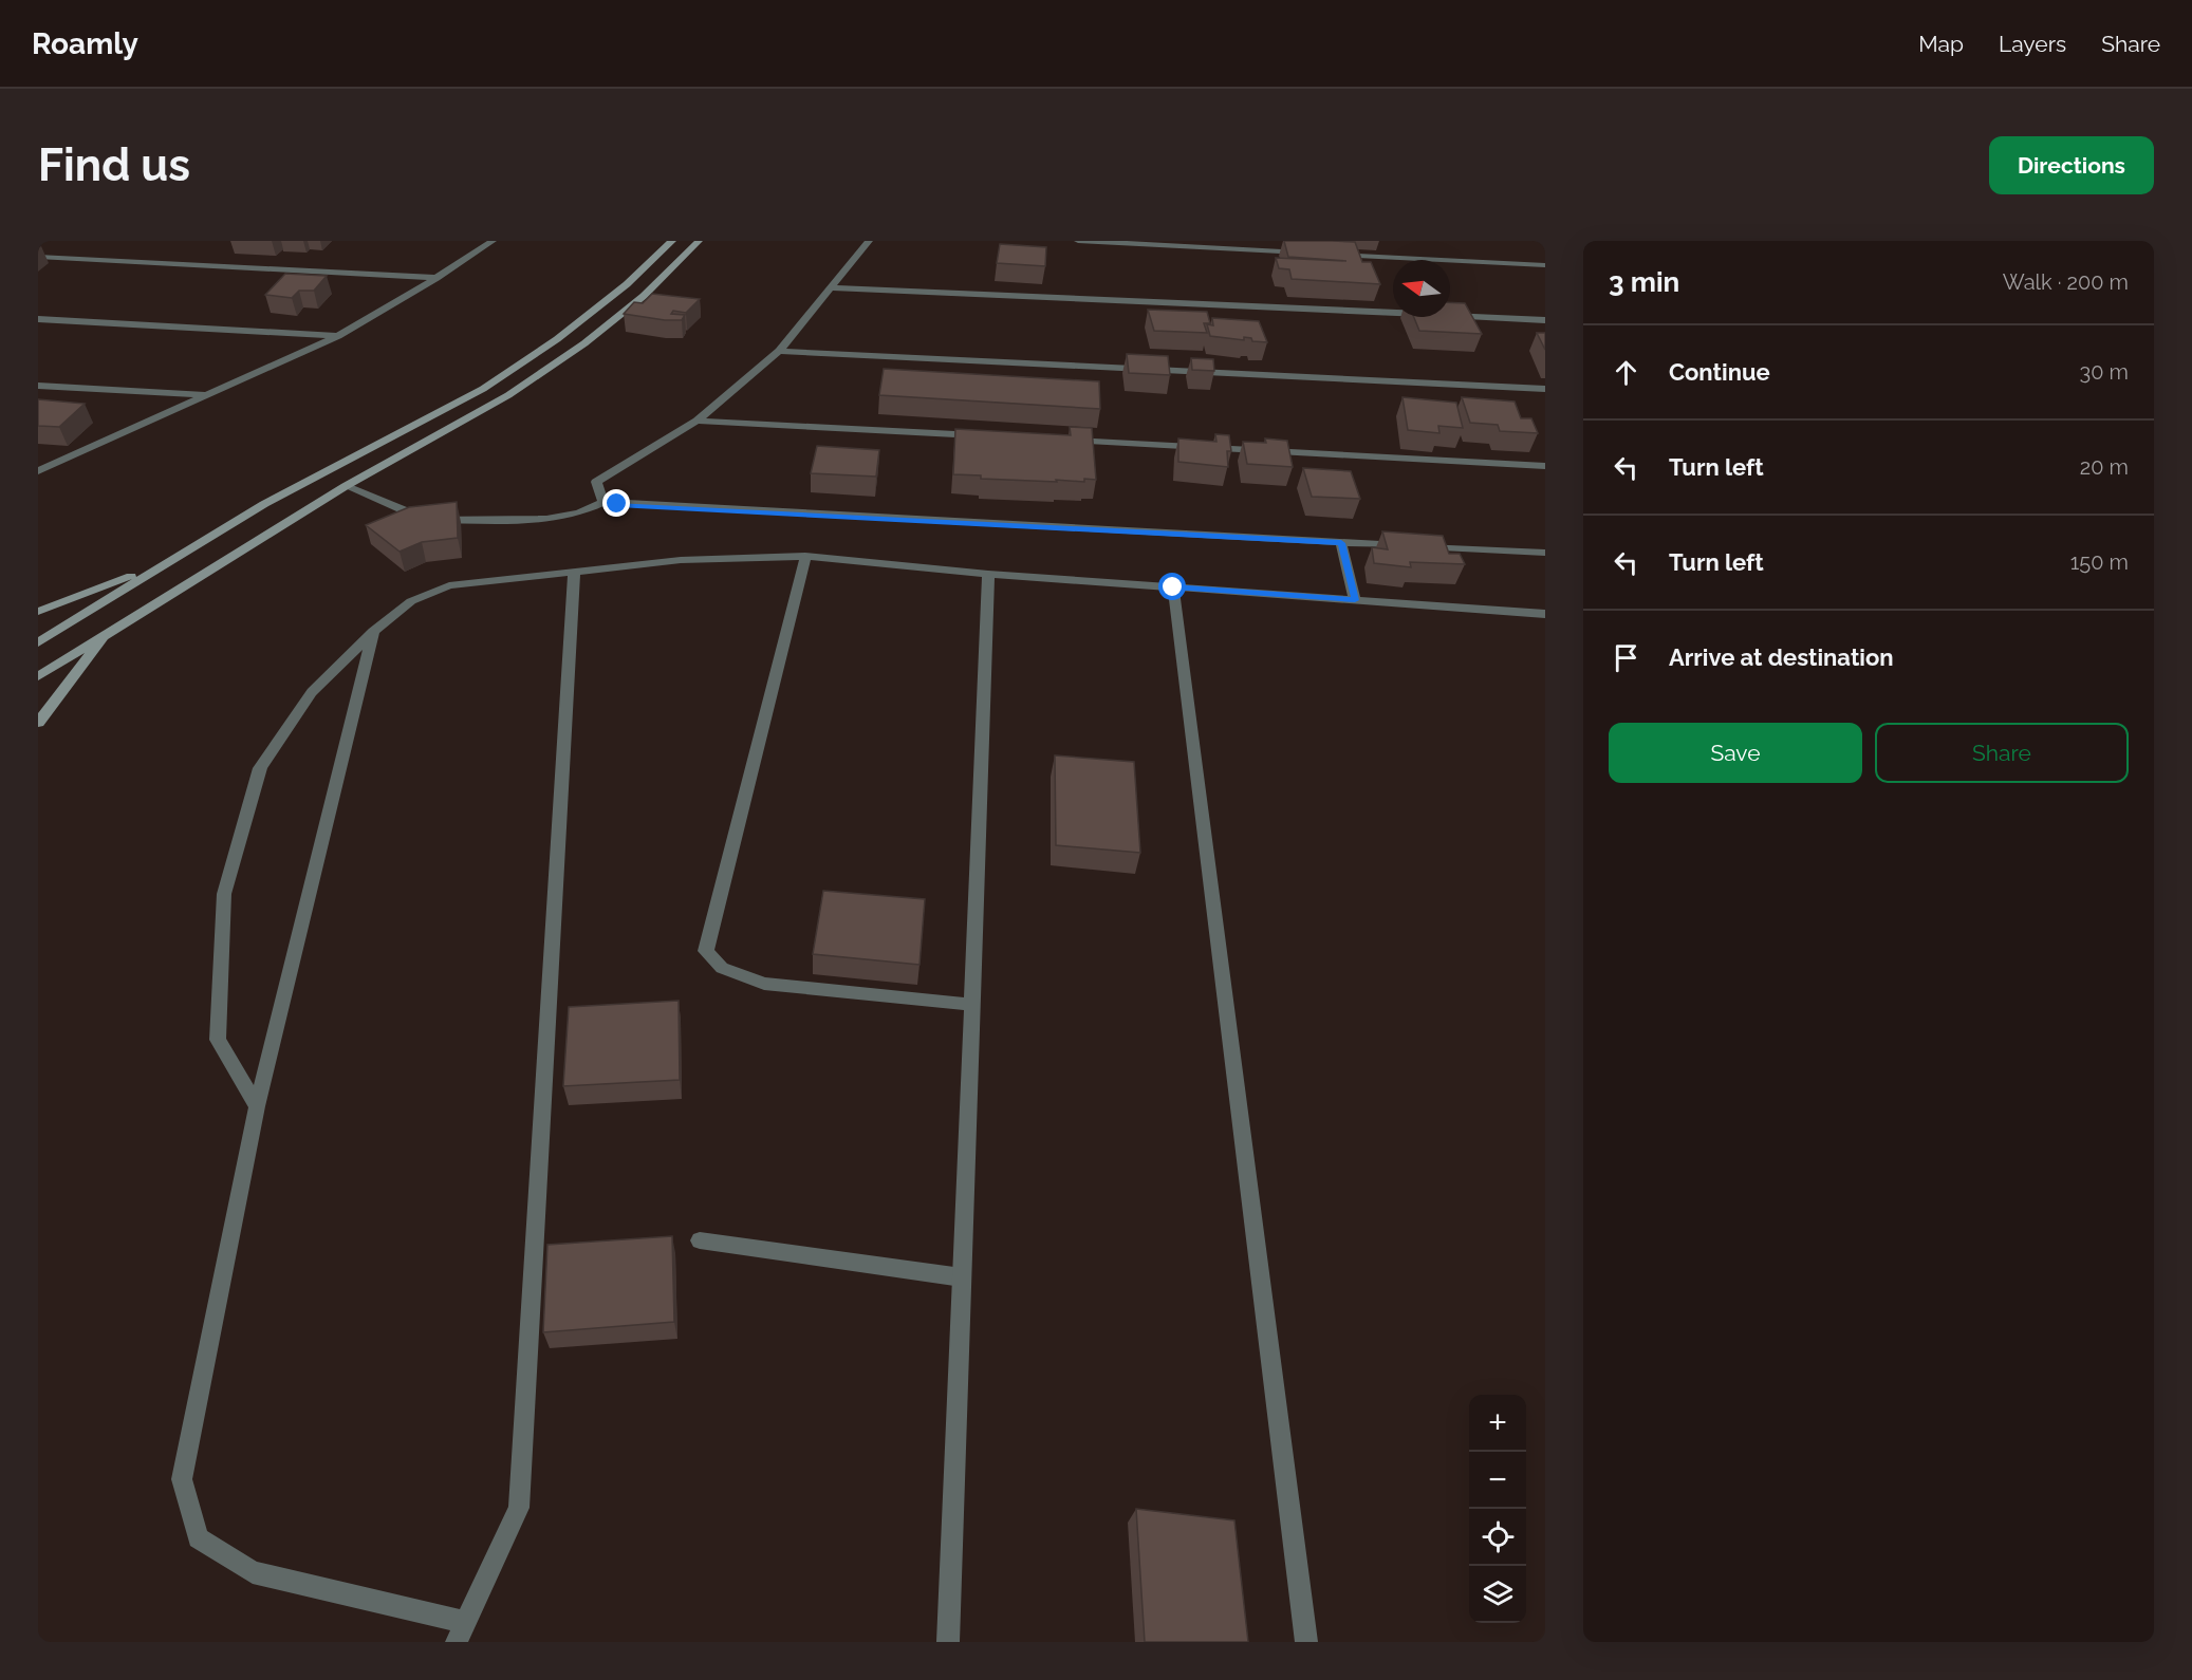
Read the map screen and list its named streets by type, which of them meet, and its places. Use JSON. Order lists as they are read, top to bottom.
{
  "north": "left",
  "page": {
    "header": "Roamly",
    "nav": ["Map", "Layers", "Share"],
    "buttons": [
      "Directions",
      ["Save", "Share"]
    ],
    "title": "Find us",
    "heading": ["3 min", "Walk · 200 m"],
    "list": [
      ["Continue", "30 m"],
      ["Turn left", "20 m"],
      ["Turn left", "150 m"],
      "Arrive at destination"
    ],
    "map_buttons": ["+", "−"]
  }
}
